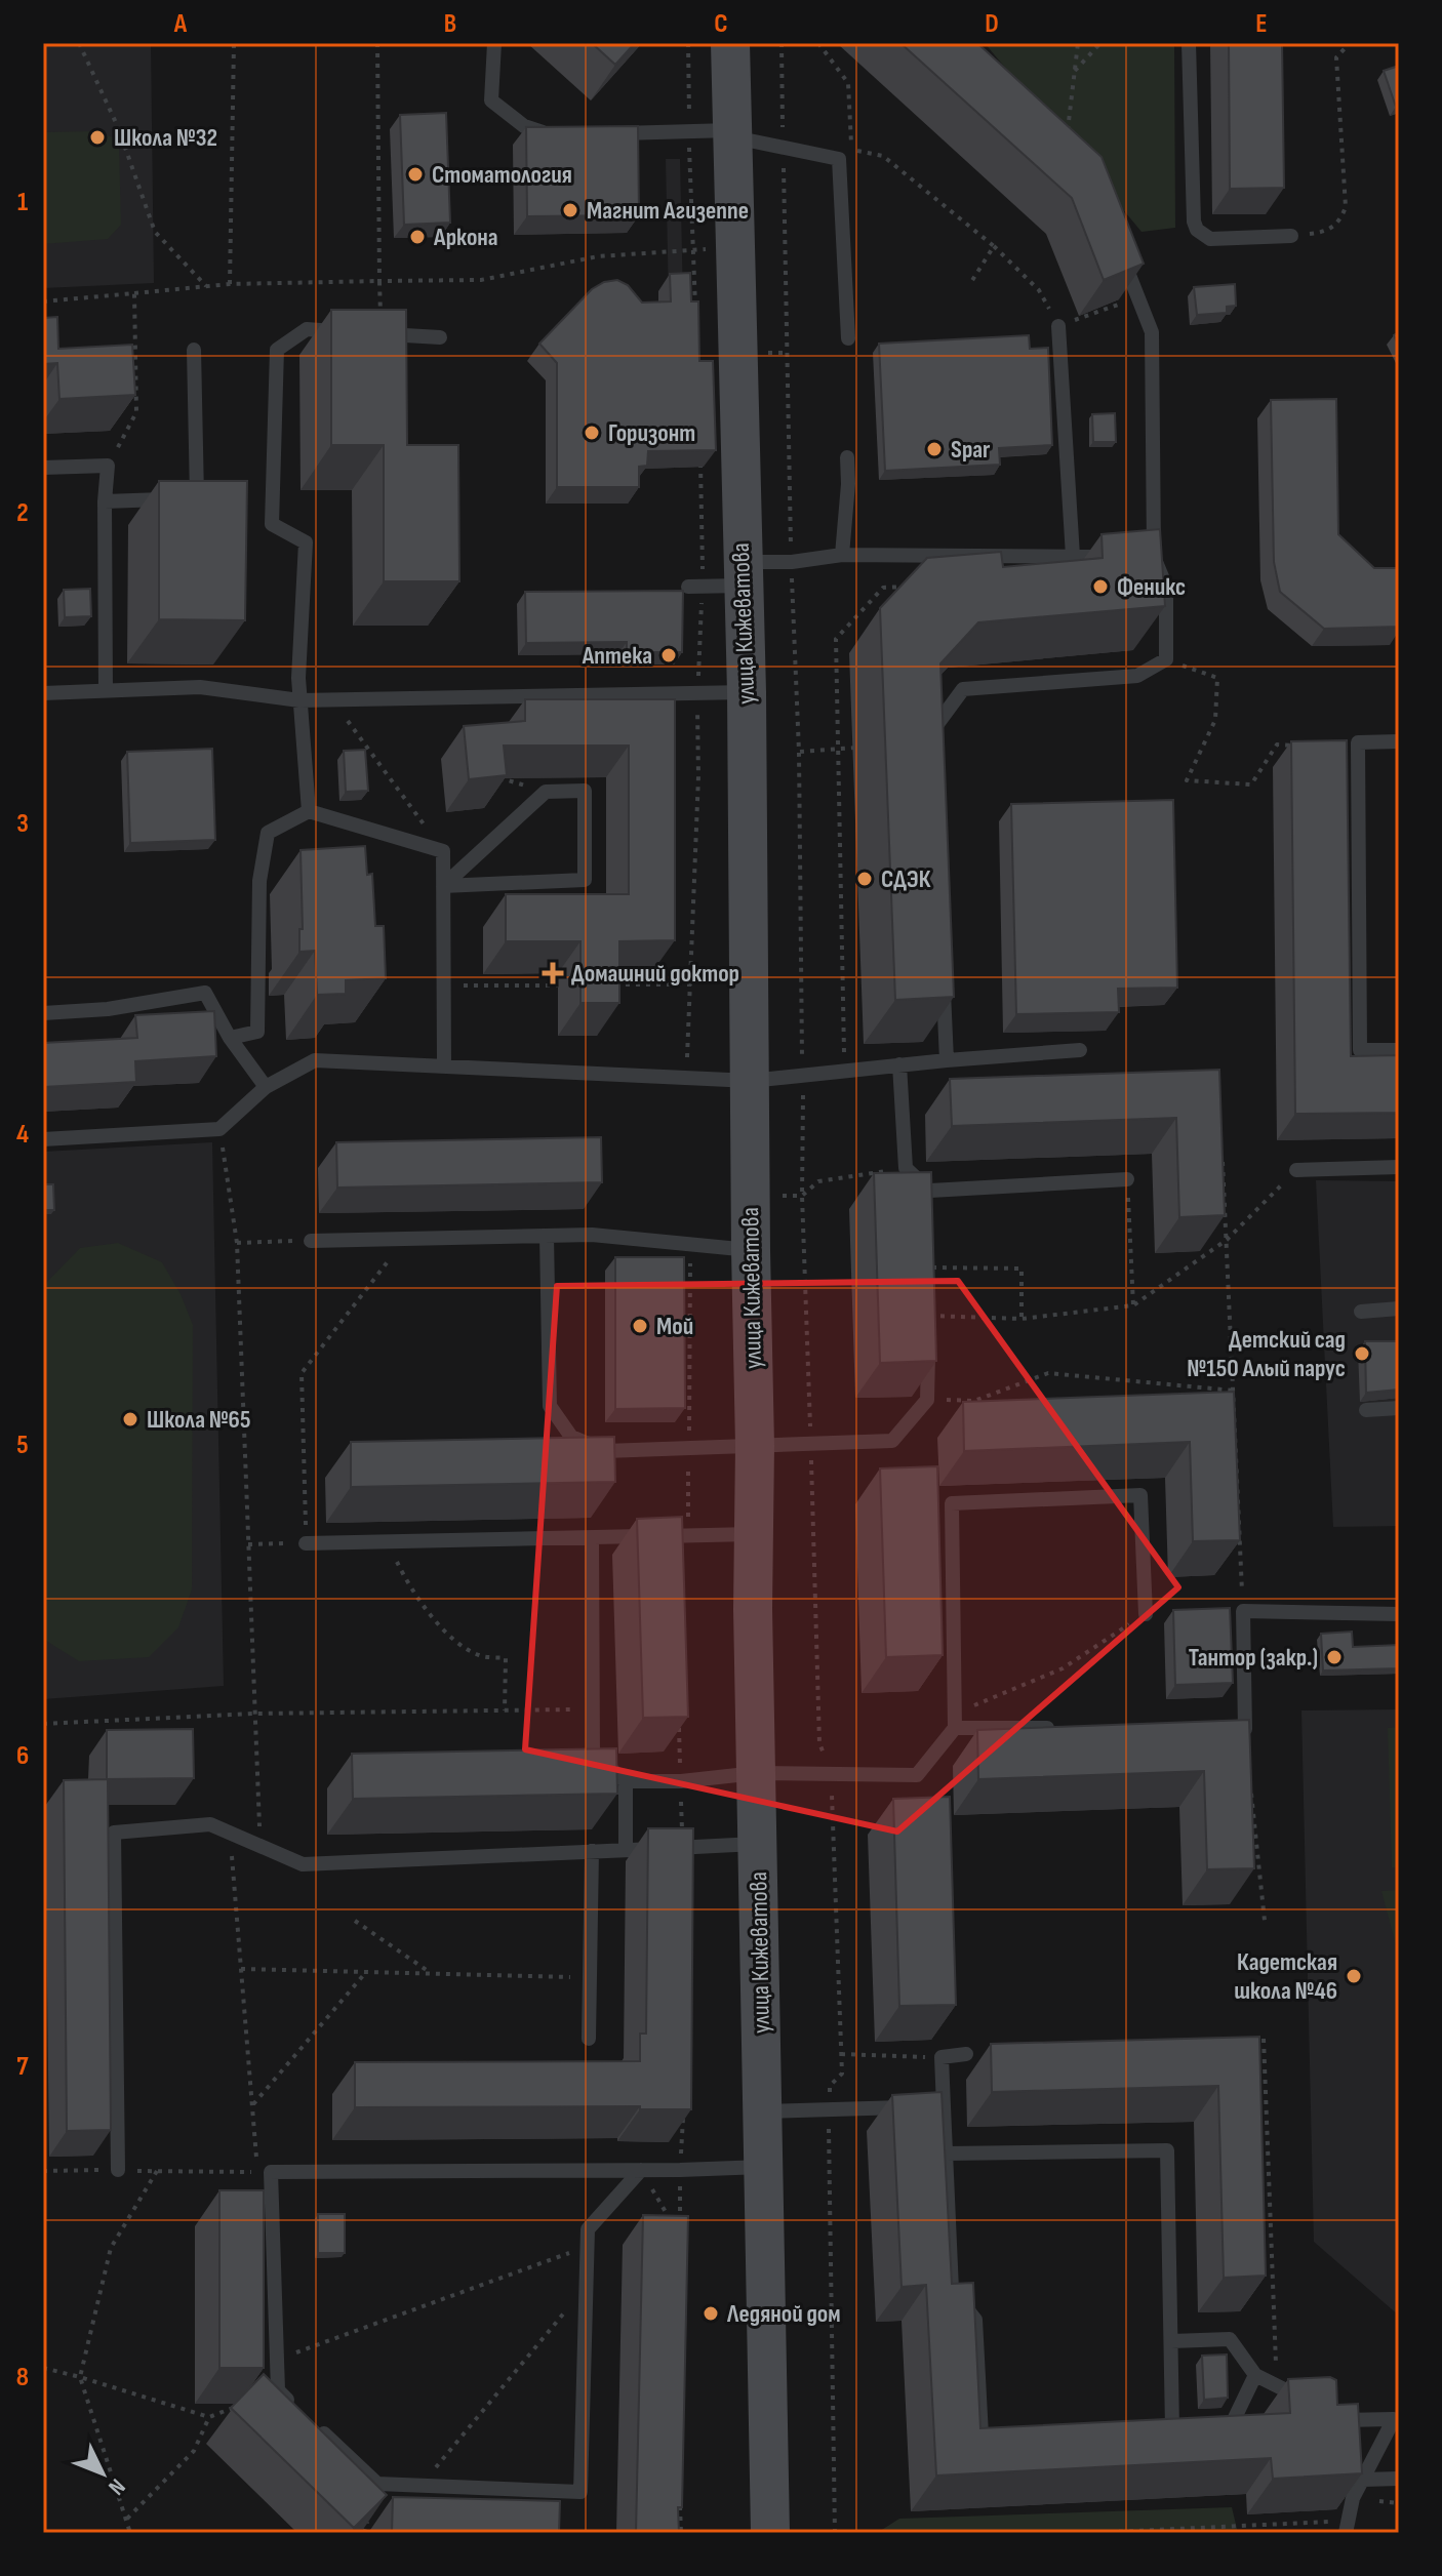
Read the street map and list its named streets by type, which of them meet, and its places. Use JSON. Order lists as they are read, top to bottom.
{
  "streets": {
    "main road": ["улица Кижеватова"]
  },
  "places": {
    "other": [
      "Школа №32",
      "Стоматология",
      "Магнит Агизеппе",
      "Аркона",
      "Горизонт",
      "Spar",
      "Феникс",
      "Аптека",
      "СДЭК",
      "Мой",
      "Детский сад №150 Алый парус",
      "Школа №65",
      "Тантор (закр.)",
      "Кадетская школа №46",
      "Ледяной дом"
    ],
    "health": ["Домашний доктор"]
  },
  "north": "bottom right",
  "grid": {
    "columns": [
      "A",
      "B",
      "C",
      "D",
      "E"
    ],
    "rows": [
      "1",
      "2",
      "3",
      "4",
      "5",
      "6",
      "7",
      "8"
    ]
  }
}
